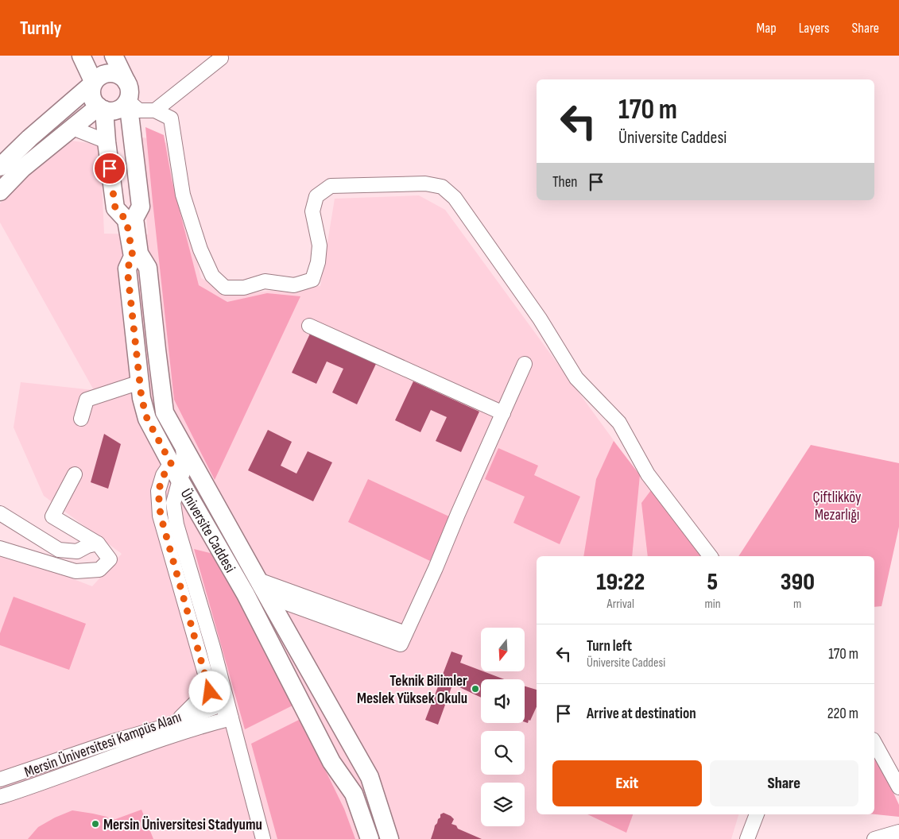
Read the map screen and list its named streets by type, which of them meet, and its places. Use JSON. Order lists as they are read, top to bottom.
{
  "streets": {
    "main road": ["Üniversite Caddesi"],
    "street": ["Mersin Üniversitesi Kampüs Alanı"]
  },
  "parks": ["Çiftlikköy Mezarlığı"],
  "places": ["Teknik Bilimler Meslek Yüksek Okulu", "Mersin Üniversitesi Stadyumu"],
  "north": "bottom",
  "page": {
    "header": "Turnly",
    "nav": ["Map", "Layers", "Share"],
    "turn": ["170 m", "Üniversite Caddesi"],
    "then": "Then",
    "eta": [
      "19:22",
      "Arrival",
      "5",
      "min",
      "390",
      "m"
    ],
    "list": [
      {
        "name": "Turn left",
        "note": "Üniversite Caddesi",
        "value": "170 m"
      },
      {
        "name": "Arrive at destination",
        "value": "220 m"
      }
    ],
    "buttons": ["Exit", "Share"]
  }
}
